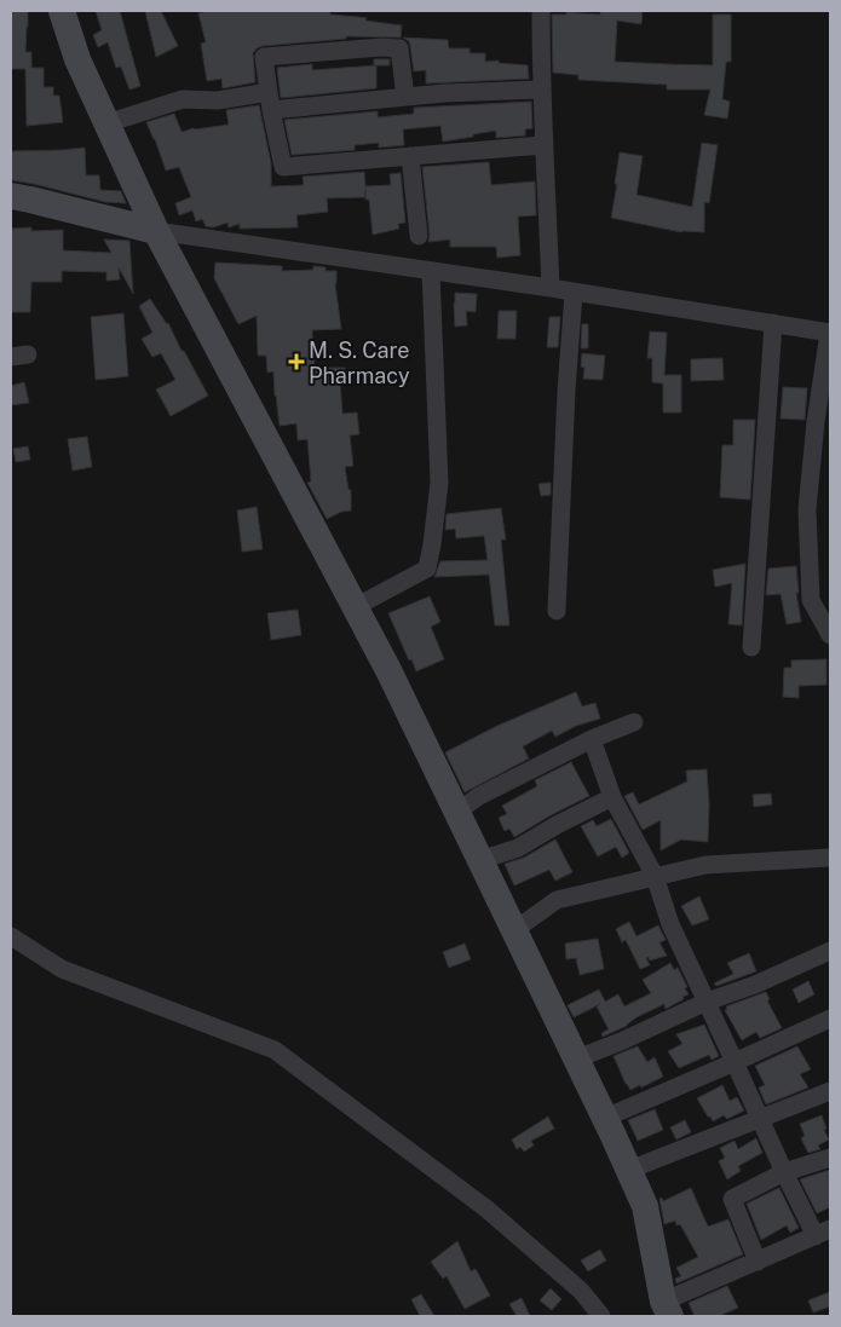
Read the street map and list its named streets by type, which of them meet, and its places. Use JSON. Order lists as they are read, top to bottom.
{
  "places": {
    "health": ["M. S. Care Pharmacy"]
  }
}
